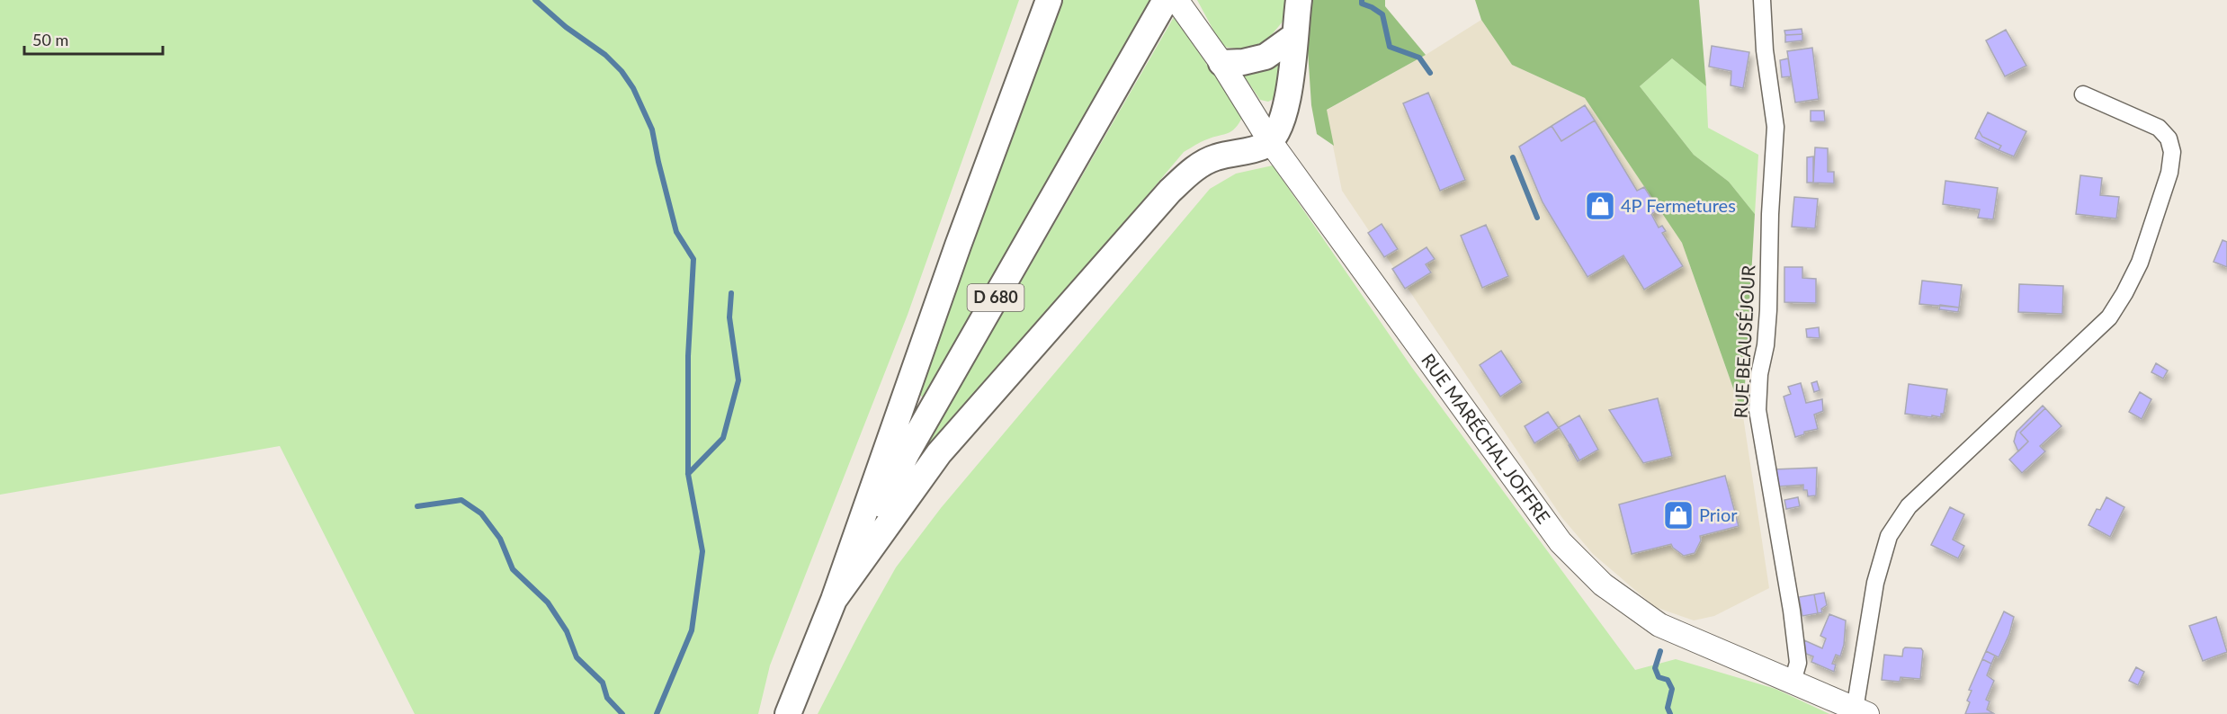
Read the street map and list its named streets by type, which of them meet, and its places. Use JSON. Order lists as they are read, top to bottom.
{
  "streets": {
    "main road": ["D 680", "RUE MARÉCHAL JOFFRE"],
    "street": ["RUE BEAUSÉJOUR"]
  },
  "crossings": [
    ["RUE BEAUSÉJOUR", "RUE MARÉCHAL JOFFRE"]
  ],
  "places": {
    "shop": ["4P Fermetures", "Prior"]
  },
  "scale_bar": "50 m"
}
